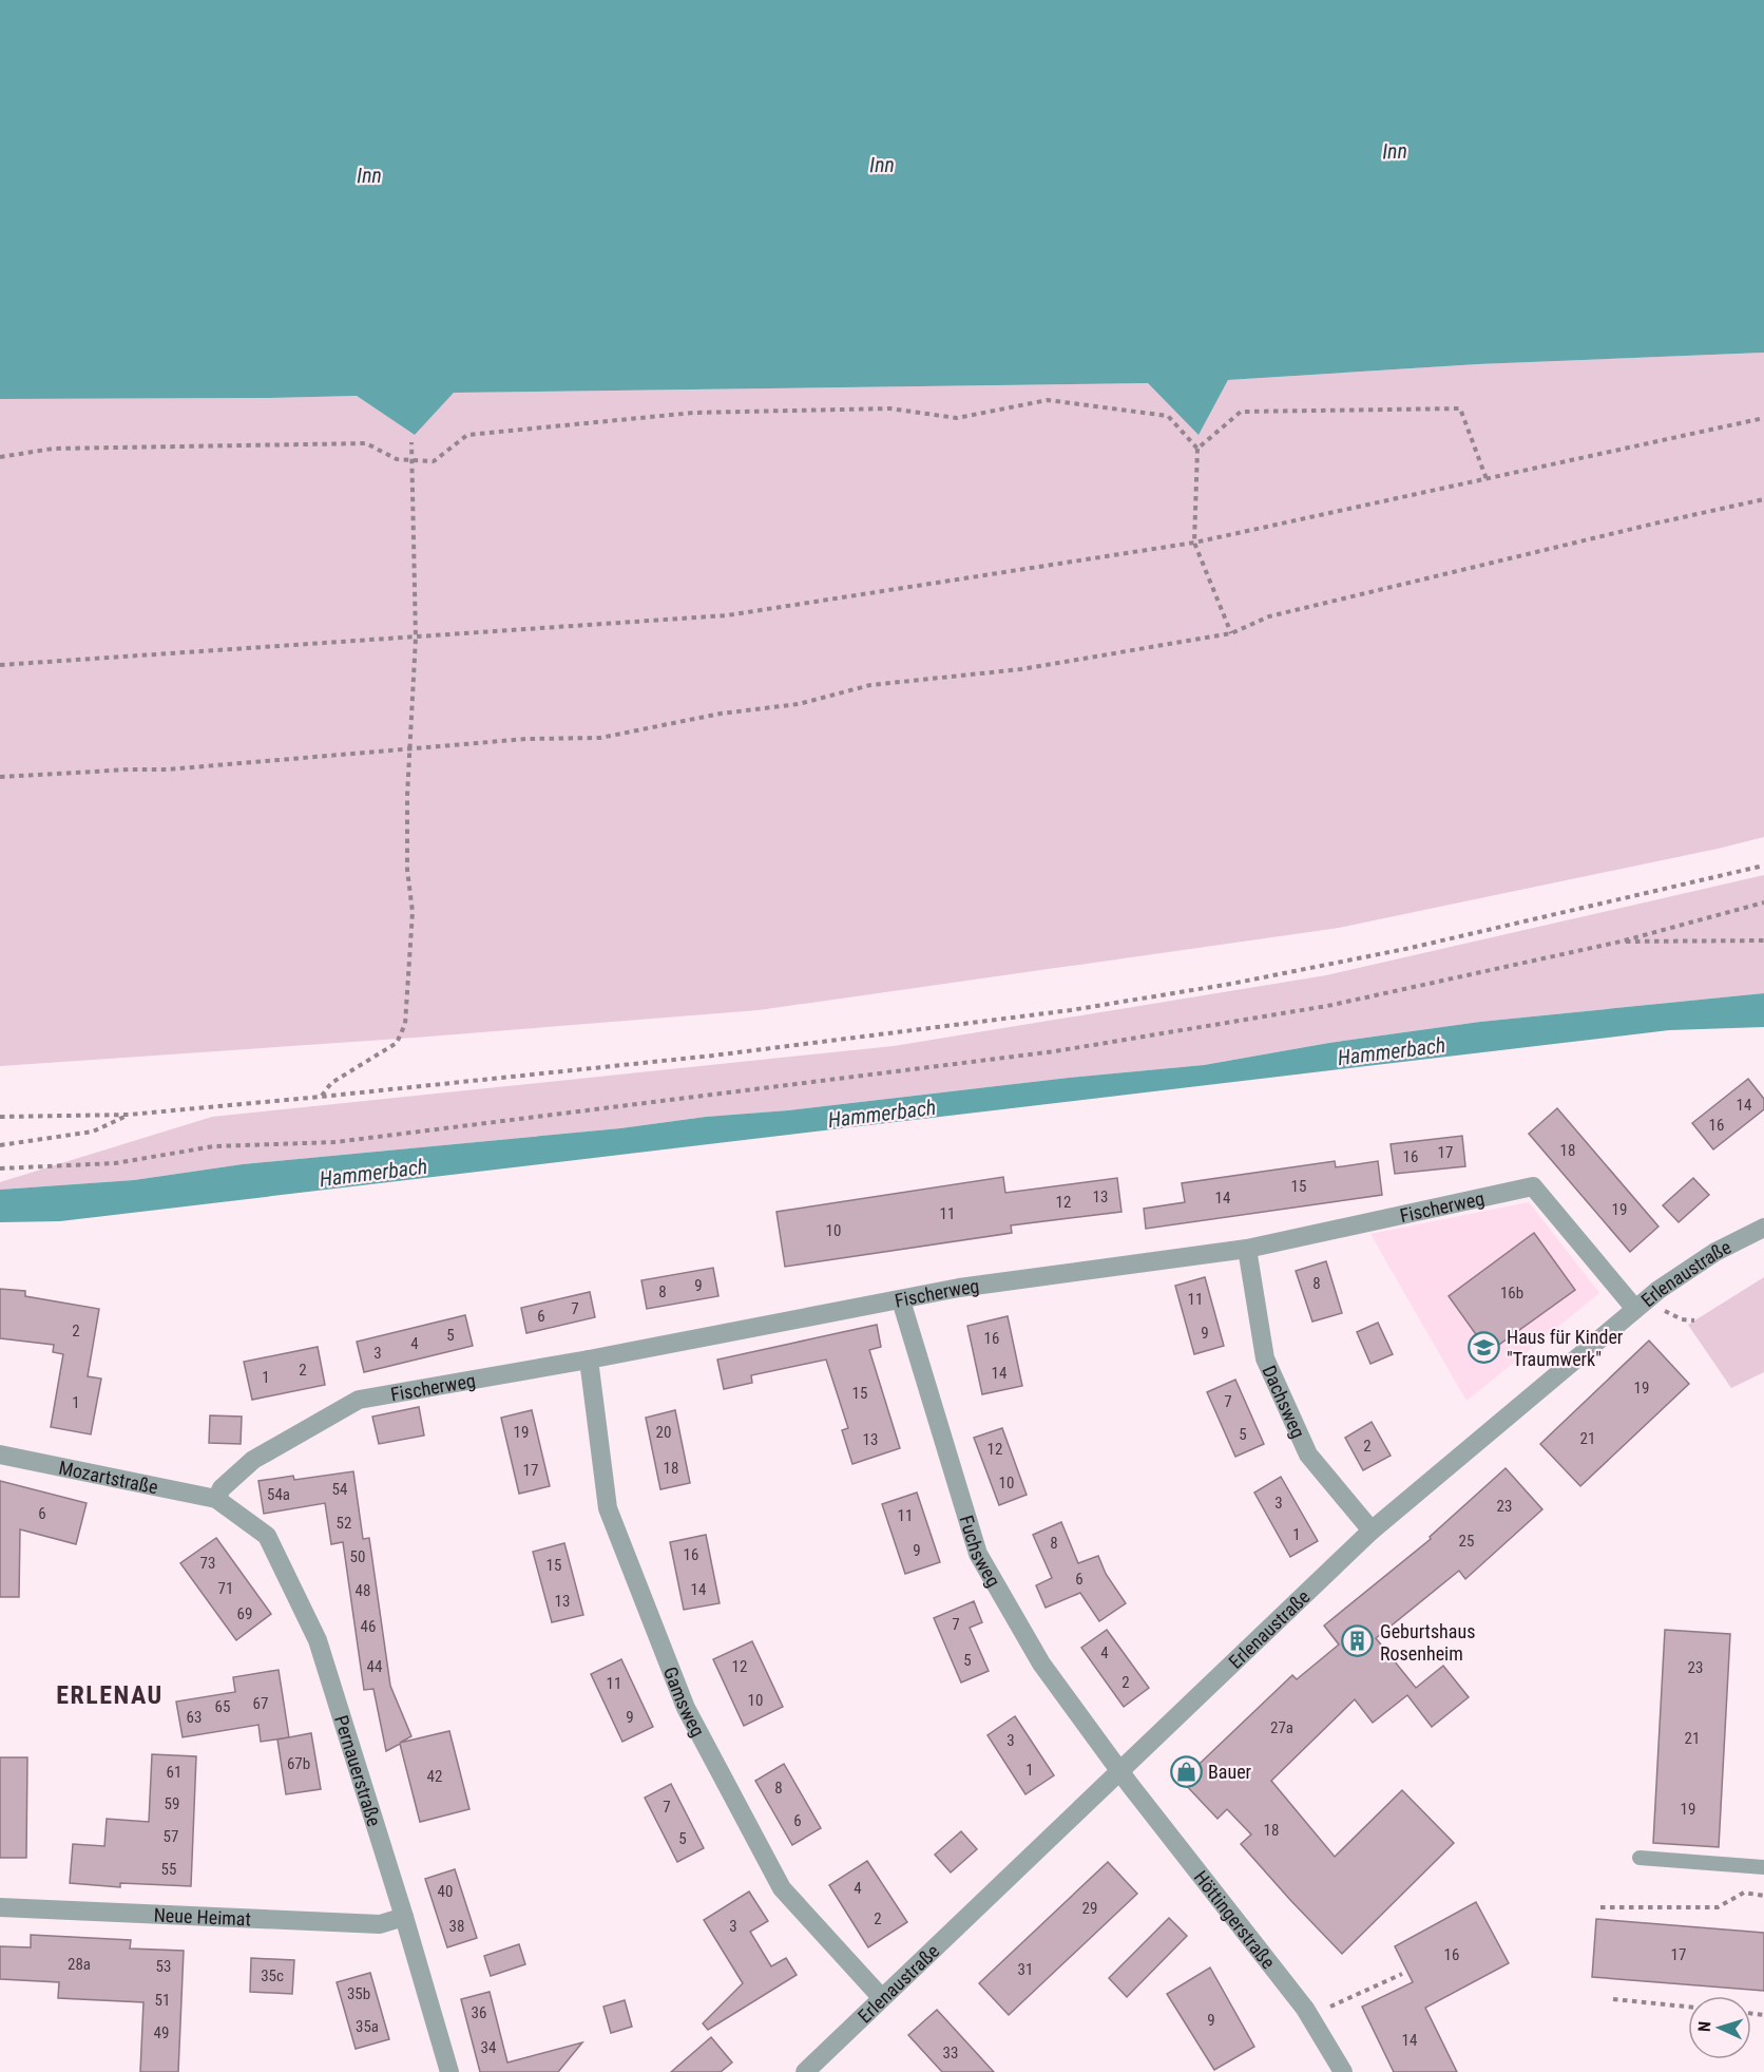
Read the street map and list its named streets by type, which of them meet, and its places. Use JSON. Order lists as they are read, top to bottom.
{
  "streets": {
    "street": [
      "Fischerweg",
      "Erlenaustraße",
      "Dachsweg",
      "Mozartstraße",
      "Fuchsweg",
      "Gamsweg",
      "Pernauerstraße",
      "Neue Heimat",
      "Höttingerstraße"
    ]
  },
  "crossings": [
    ["Fischerweg", "Erlenaustraße"],
    ["Fischerweg", "Dachsweg"],
    ["Fischerweg", "Mozartstraße"],
    ["Fischerweg", "Fuchsweg"],
    ["Fischerweg", "Gamsweg"],
    ["Fischerweg", "Pernauerstraße"],
    ["Erlenaustraße", "Dachsweg"],
    ["Erlenaustraße", "Fuchsweg"],
    ["Erlenaustraße", "Gamsweg"],
    ["Erlenaustraße", "Höttingerstraße"],
    ["Mozartstraße", "Pernauerstraße"],
    ["Fuchsweg", "Höttingerstraße"],
    ["Pernauerstraße", "Neue Heimat"]
  ],
  "districts": ["ERLENAU"],
  "water": ["Inn", "Hammerbach"],
  "places": {
    "school or university": ["Haus für Kinder \"Traumwerk\""],
    "building": ["Geburtshaus Rosenheim"],
    "shop": ["Bauer"]
  },
  "house_numbers": [
    "14",
    "16",
    "18",
    "17",
    "16",
    "15",
    "13",
    "14",
    "12",
    "19",
    "11",
    "10",
    "8",
    "9",
    "8",
    "16b",
    "11",
    "7",
    "6",
    "2",
    "9",
    "5",
    "16",
    "4",
    "3",
    "2",
    "14",
    "1",
    "19",
    "15",
    "7",
    "1",
    "19",
    "20",
    "5",
    "21",
    "13",
    "2",
    "12",
    "18",
    "17",
    "10",
    "54",
    "54a",
    "3",
    "23",
    "6",
    "11",
    "52",
    "1",
    "25",
    "8",
    "9",
    "16",
    "50",
    "73",
    "15",
    "6",
    "71",
    "14",
    "48",
    "13",
    "69",
    "7",
    "46",
    "4",
    "5",
    "44",
    "12",
    "23",
    "2",
    "11",
    "10",
    "67",
    "65",
    "63",
    "9",
    "27a",
    "21",
    "3",
    "67b",
    "1",
    "61",
    "42",
    "8",
    "59",
    "7",
    "19",
    "6",
    "18",
    "57",
    "5",
    "55",
    "4",
    "40",
    "29",
    "2",
    "38",
    "3",
    "16",
    "17",
    "28a",
    "53",
    "31",
    "35c",
    "35b",
    "51",
    "36",
    "9",
    "35a",
    "49",
    "14",
    "34",
    "33"
  ],
  "north": "left"
}
